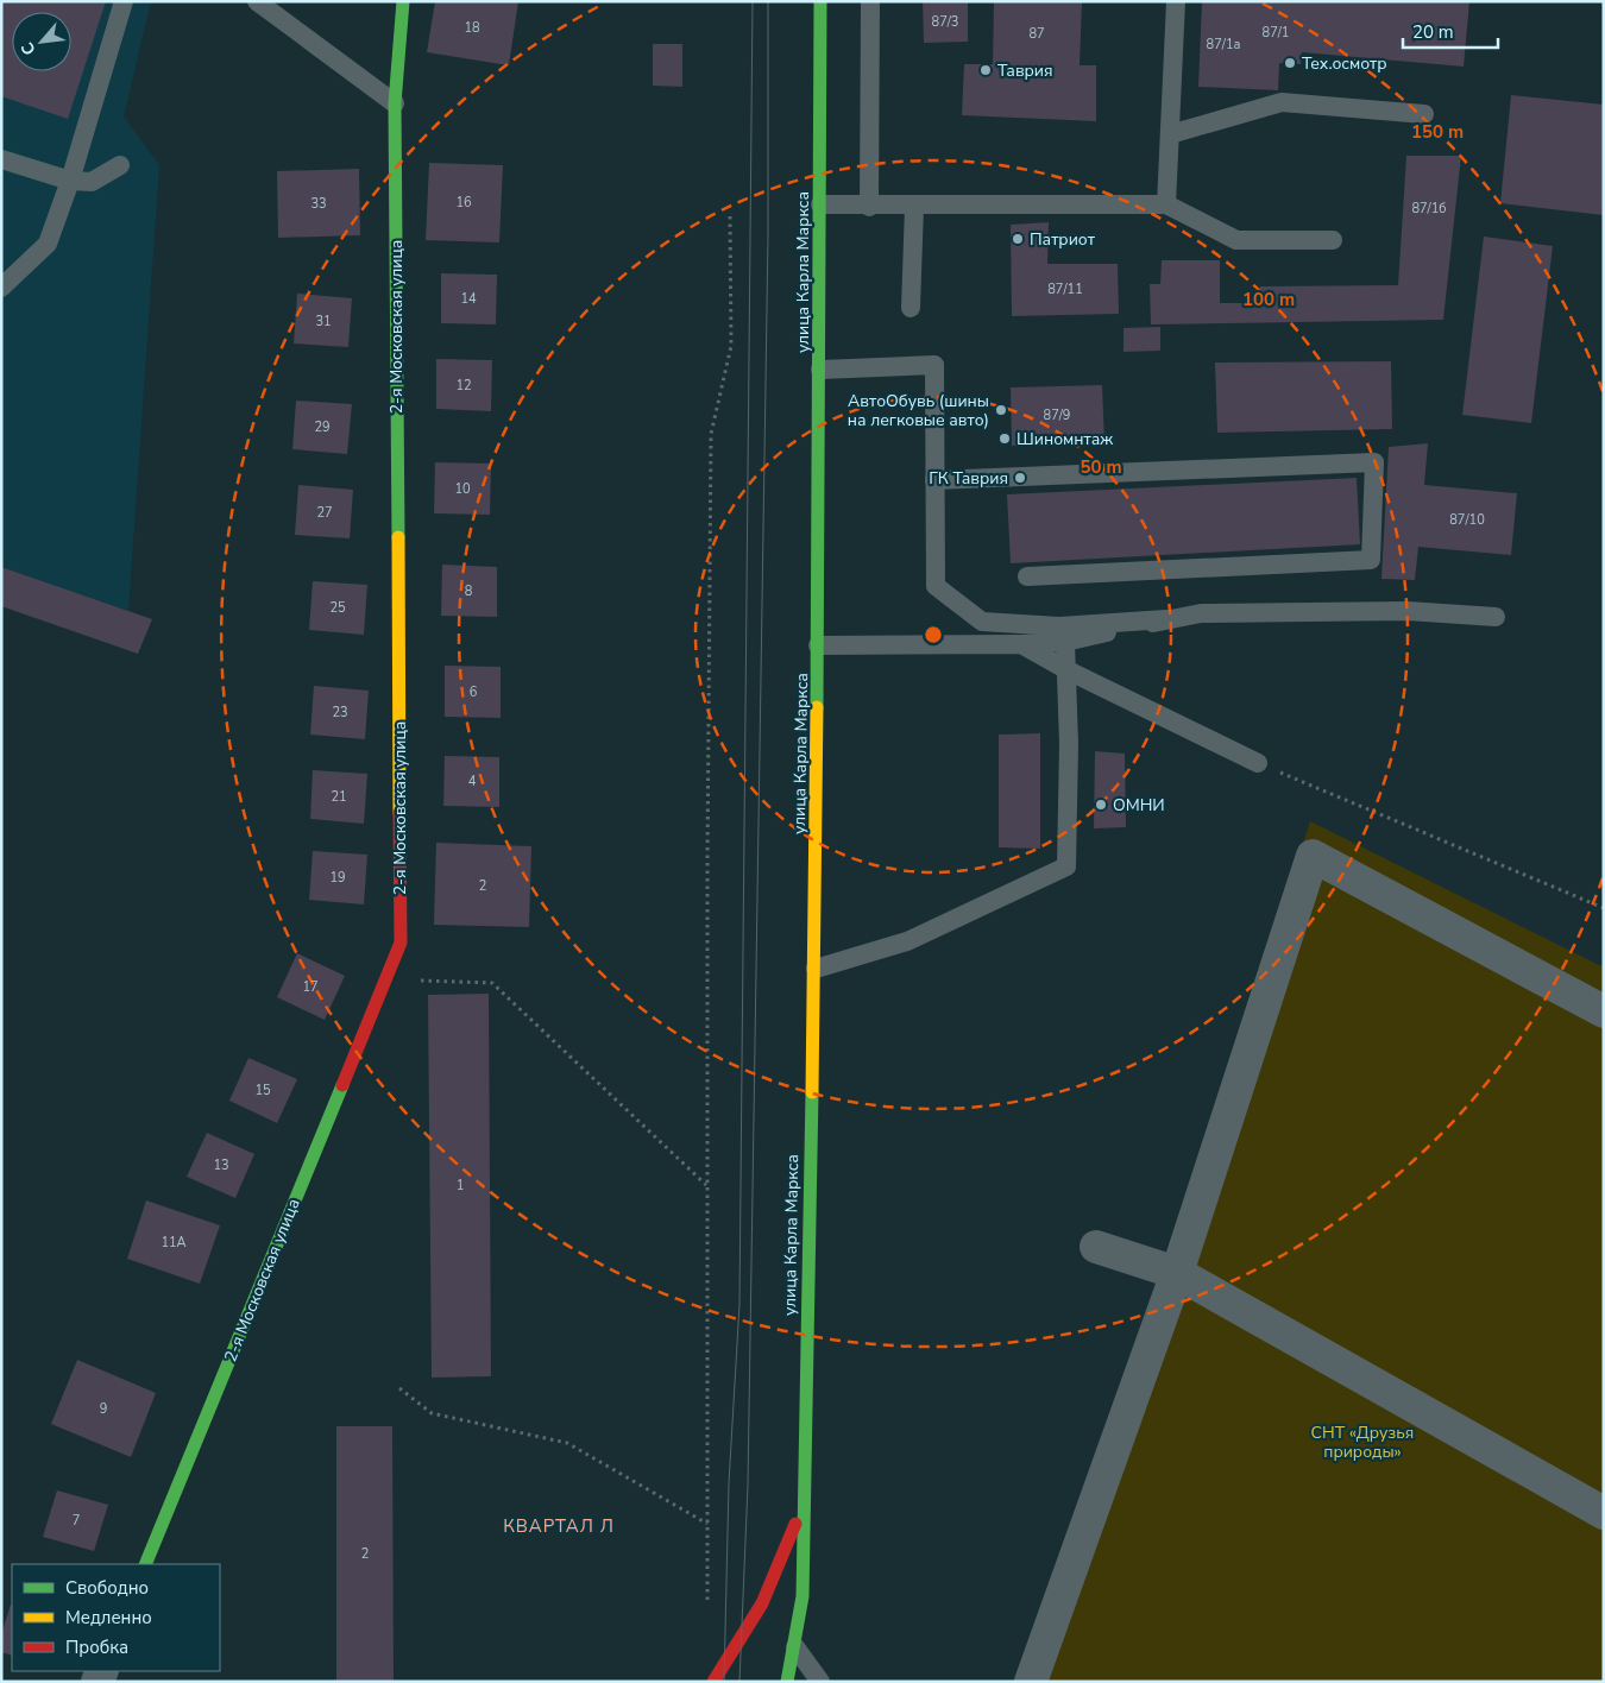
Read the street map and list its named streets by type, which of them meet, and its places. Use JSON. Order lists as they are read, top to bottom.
{
  "streets": {
    "street": ["улица Карла Маркса", "2-я Московская улица"]
  },
  "districts": ["КВАРТАЛ Л"],
  "parks": ["СНТ «Друзья природы»"],
  "places": [
    "Тех.осмотр",
    "Таврия",
    "Патриот",
    "АвтоОбувь (шины на легковые авто)",
    "Шиномнтаж",
    "ГК Таврия",
    "ОМНИ"
  ],
  "house_numbers": [
    "87/3",
    "18",
    "87/1",
    "87",
    "87/1а",
    "16",
    "33",
    "87/1б",
    "87/11",
    "14",
    "31",
    "12",
    "87/9",
    "29",
    "10",
    "27",
    "87/10",
    "8",
    "25",
    "6",
    "23",
    "4",
    "21",
    "19",
    "2",
    "17",
    "15",
    "13",
    "1",
    "11А",
    "9",
    "7",
    "2"
  ],
  "legend": ["Свободно", "Медленно", "Пробка"],
  "scale_bar": "20 m",
  "north": "bottom left",
  "rings": ["150 m", "100 m", "50 m"]
}
